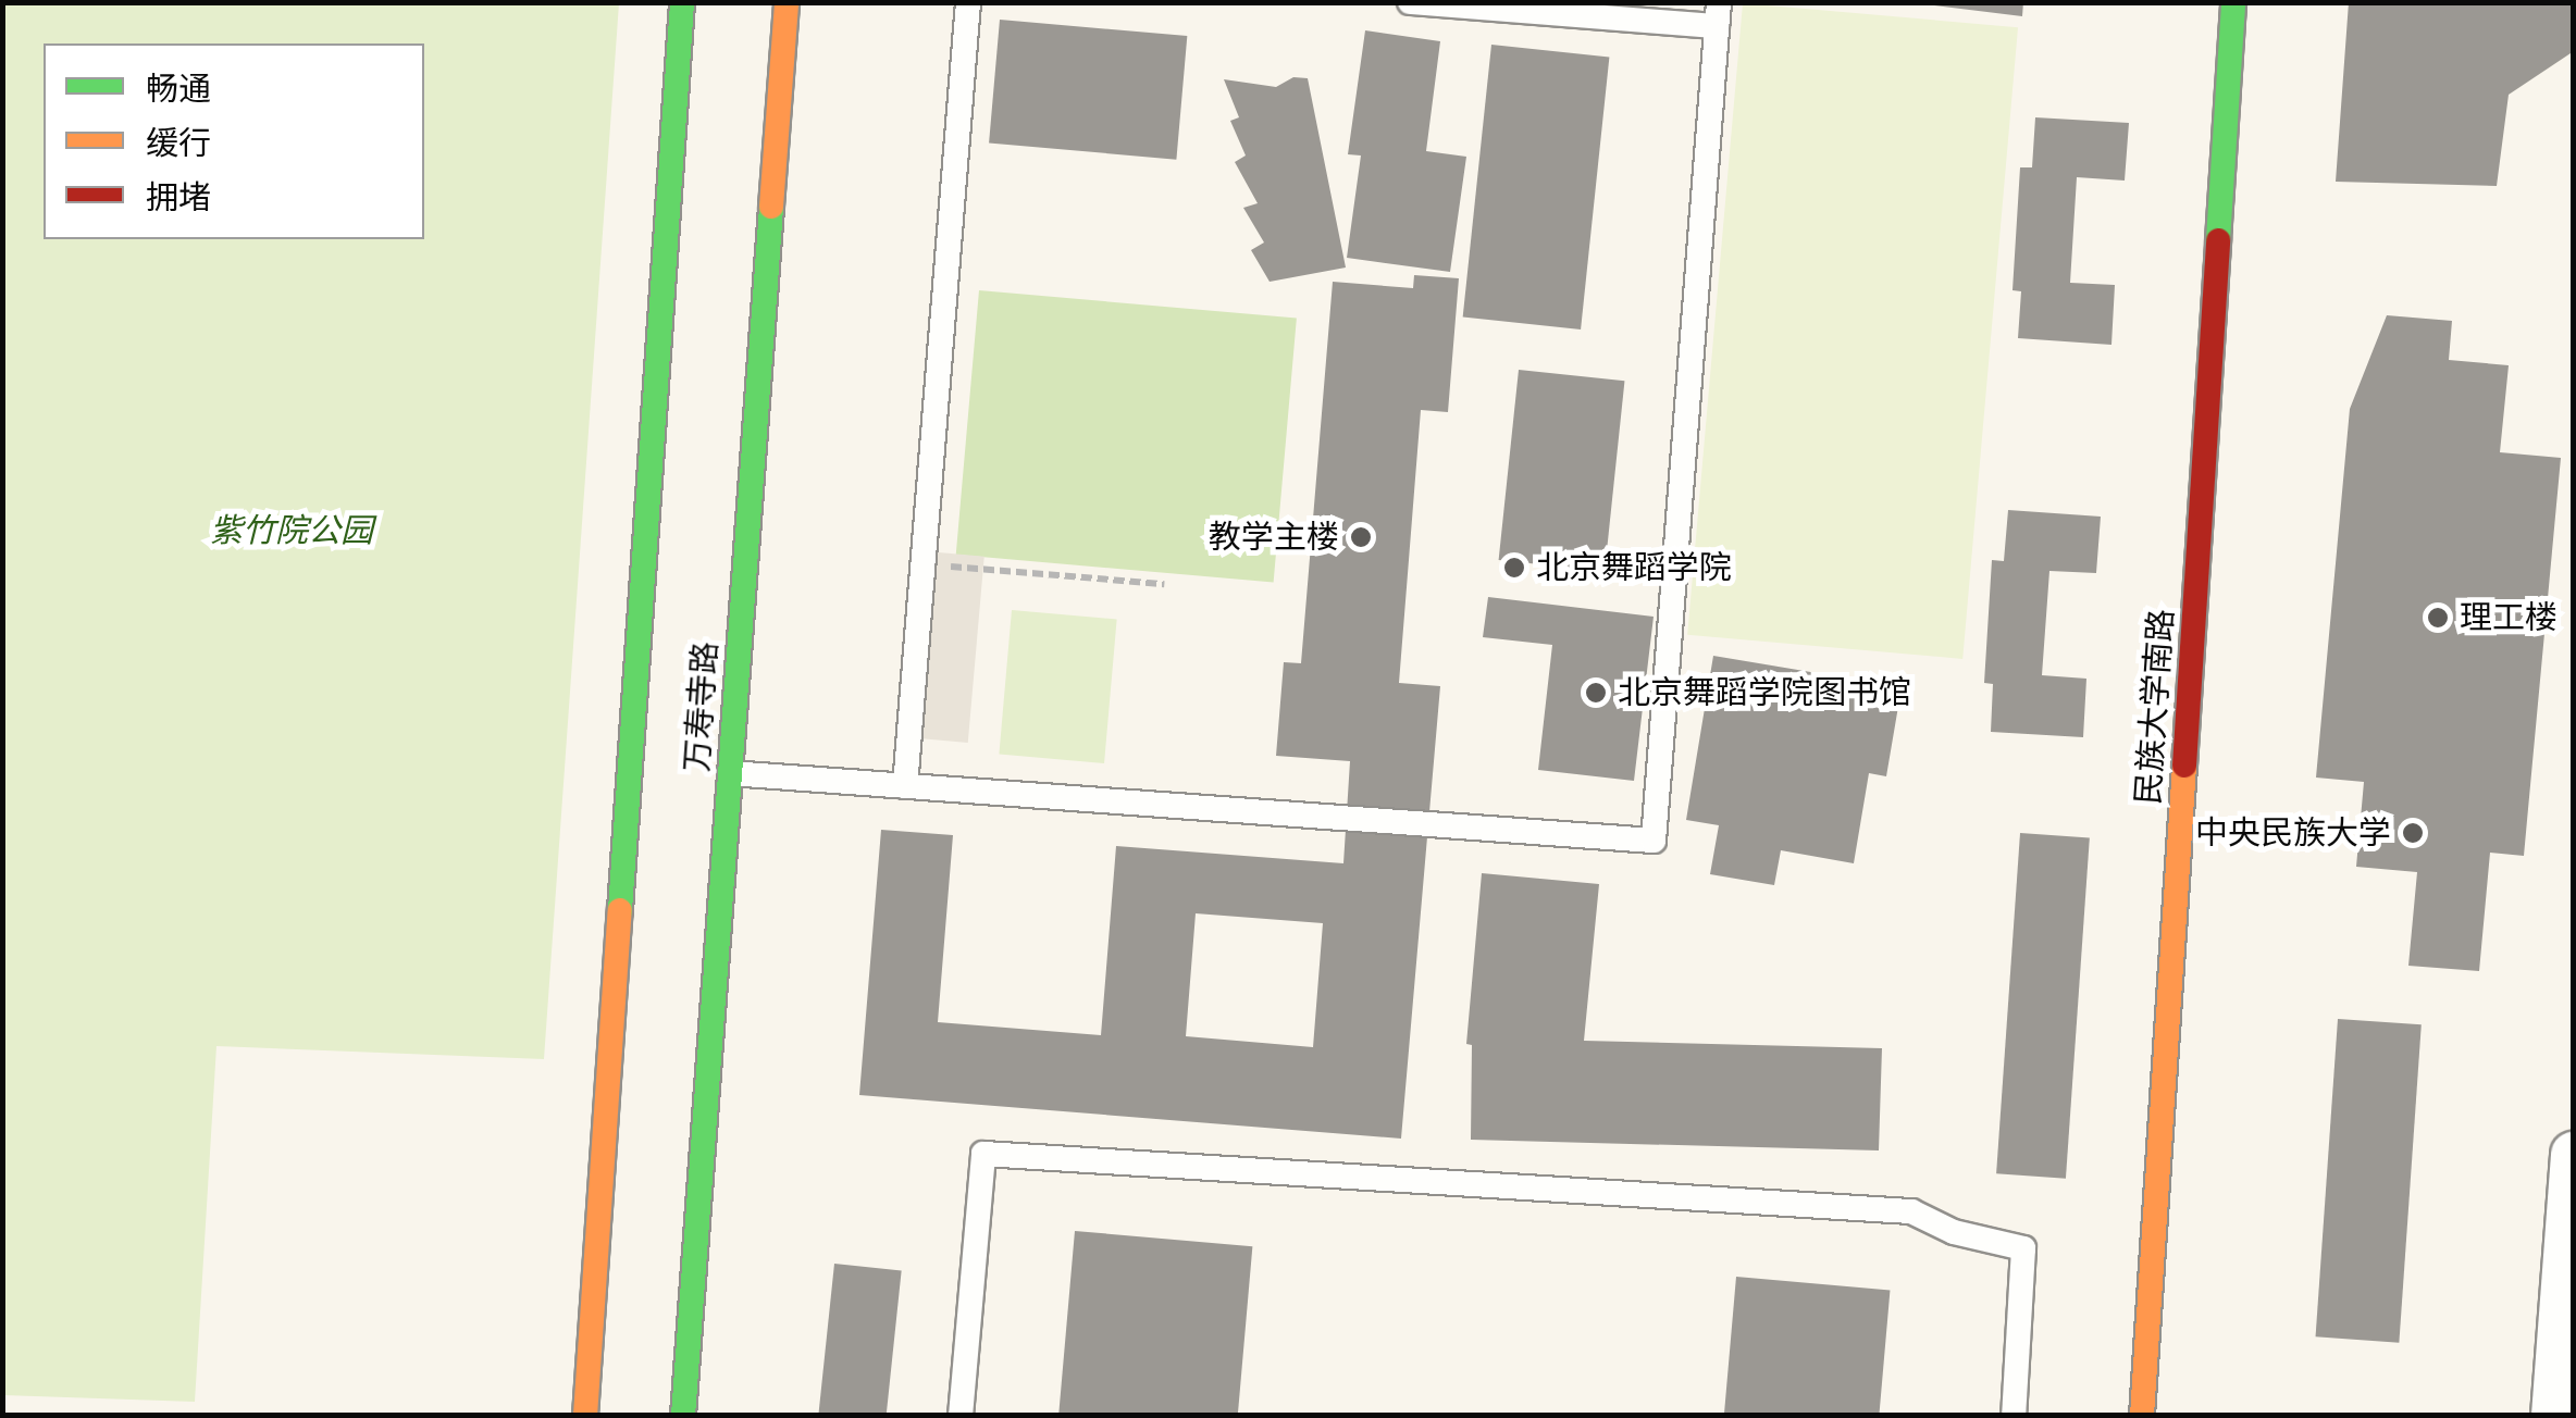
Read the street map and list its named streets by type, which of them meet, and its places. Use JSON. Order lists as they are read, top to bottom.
{
  "streets": {
    "street": ["万寿寺路", "民族大学南路"]
  },
  "parks": ["紫竹院公园"],
  "places": [
    "教学主楼",
    "北京舞蹈学院",
    "理工楼",
    "北京舞蹈学院图书馆",
    "中央民族大学"
  ],
  "legend": ["畅通", "缓行", "拥堵"]
}
